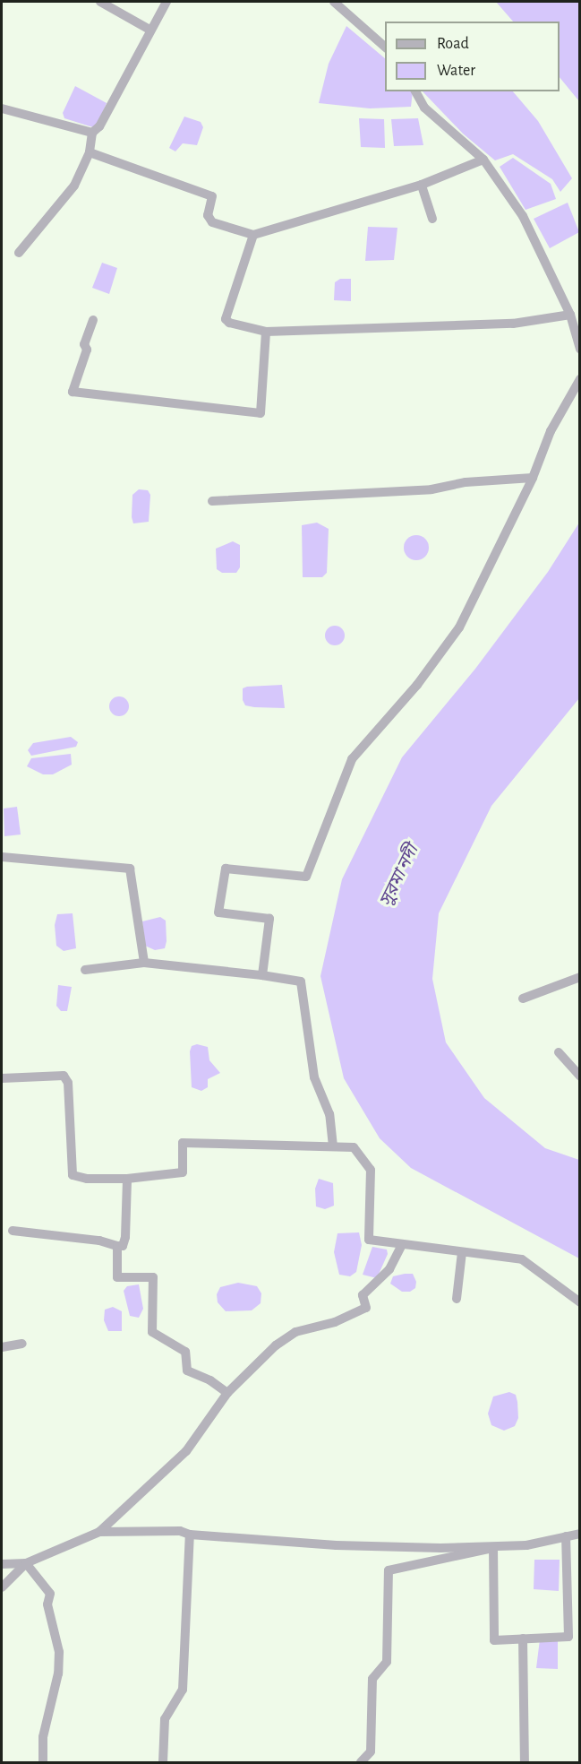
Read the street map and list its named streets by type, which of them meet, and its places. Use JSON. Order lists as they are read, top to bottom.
{
  "water": ["সুরমা নদী"],
  "legend": ["Road", "Water"]
}
